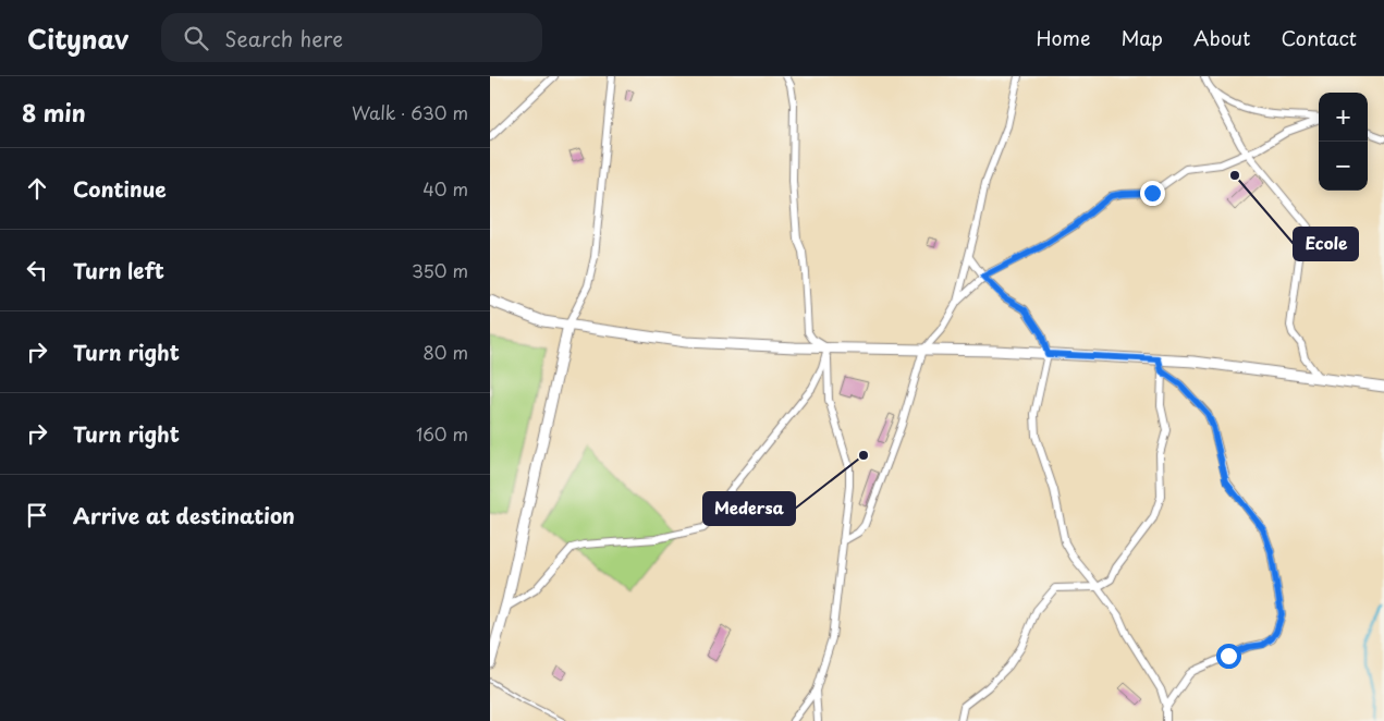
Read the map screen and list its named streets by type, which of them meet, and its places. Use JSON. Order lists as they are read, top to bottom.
{
  "places": ["Ecole", "Medersa"],
  "page": {
    "header": "Citynav",
    "search": "Search here",
    "nav": [
      "Home",
      "Map",
      "About",
      "Contact"
    ],
    "heading": ["8 min", "Walk · 630 m"],
    "map_buttons": ["+", "−"],
    "list": [
      ["Continue", "40 m"],
      ["Turn left", "350 m"],
      ["Turn right", "80 m"],
      ["Turn right", "160 m"],
      "Arrive at destination"
    ]
  }
}
